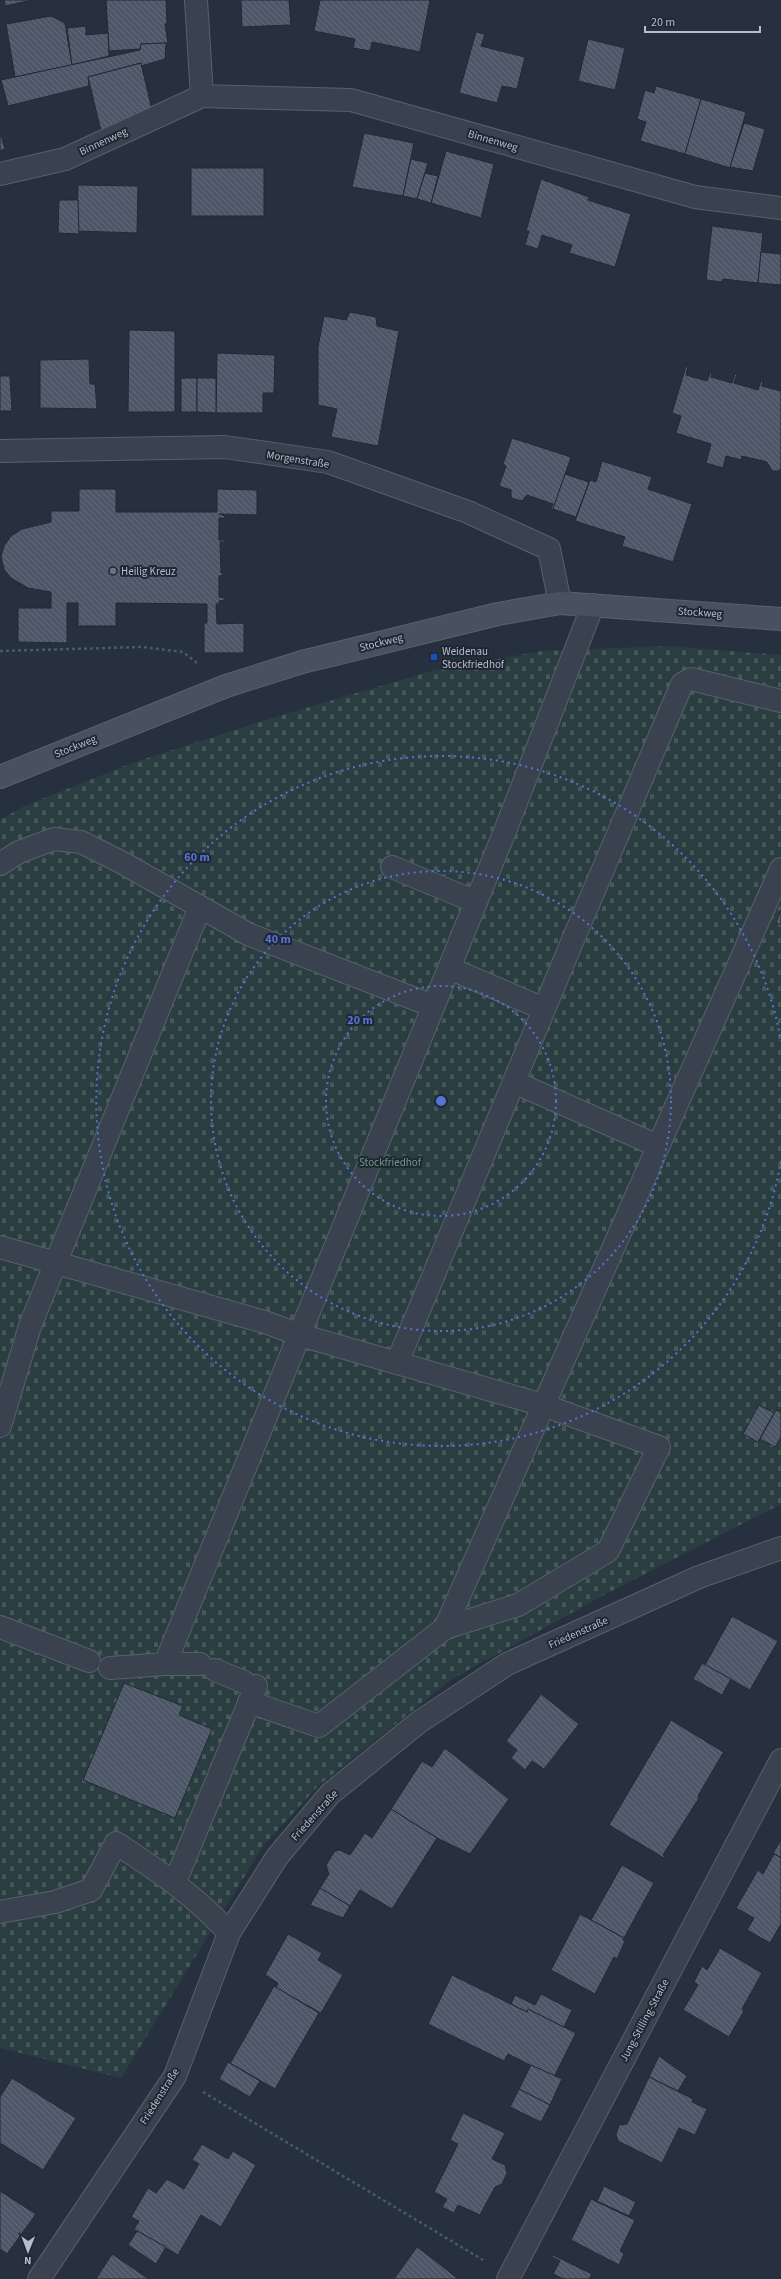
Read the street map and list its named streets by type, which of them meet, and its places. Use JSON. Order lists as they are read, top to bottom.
{
  "streets": {
    "street": [
      "Binnenweg",
      "Morgenstraße",
      "Stockweg",
      "Friedenstraße",
      "Jung-Stilling-Straße"
    ]
  },
  "crossings": [
    ["Morgenstraße", "Stockweg"]
  ],
  "parks": ["Stockfriedhof"],
  "places": {
    "other": ["Heilig Kreuz"],
    "transit": ["Weidenau Stockfriedhof"]
  },
  "scale_bar": "20 m",
  "north": "bottom",
  "rings": ["60 m", "40 m", "20 m"]
}
